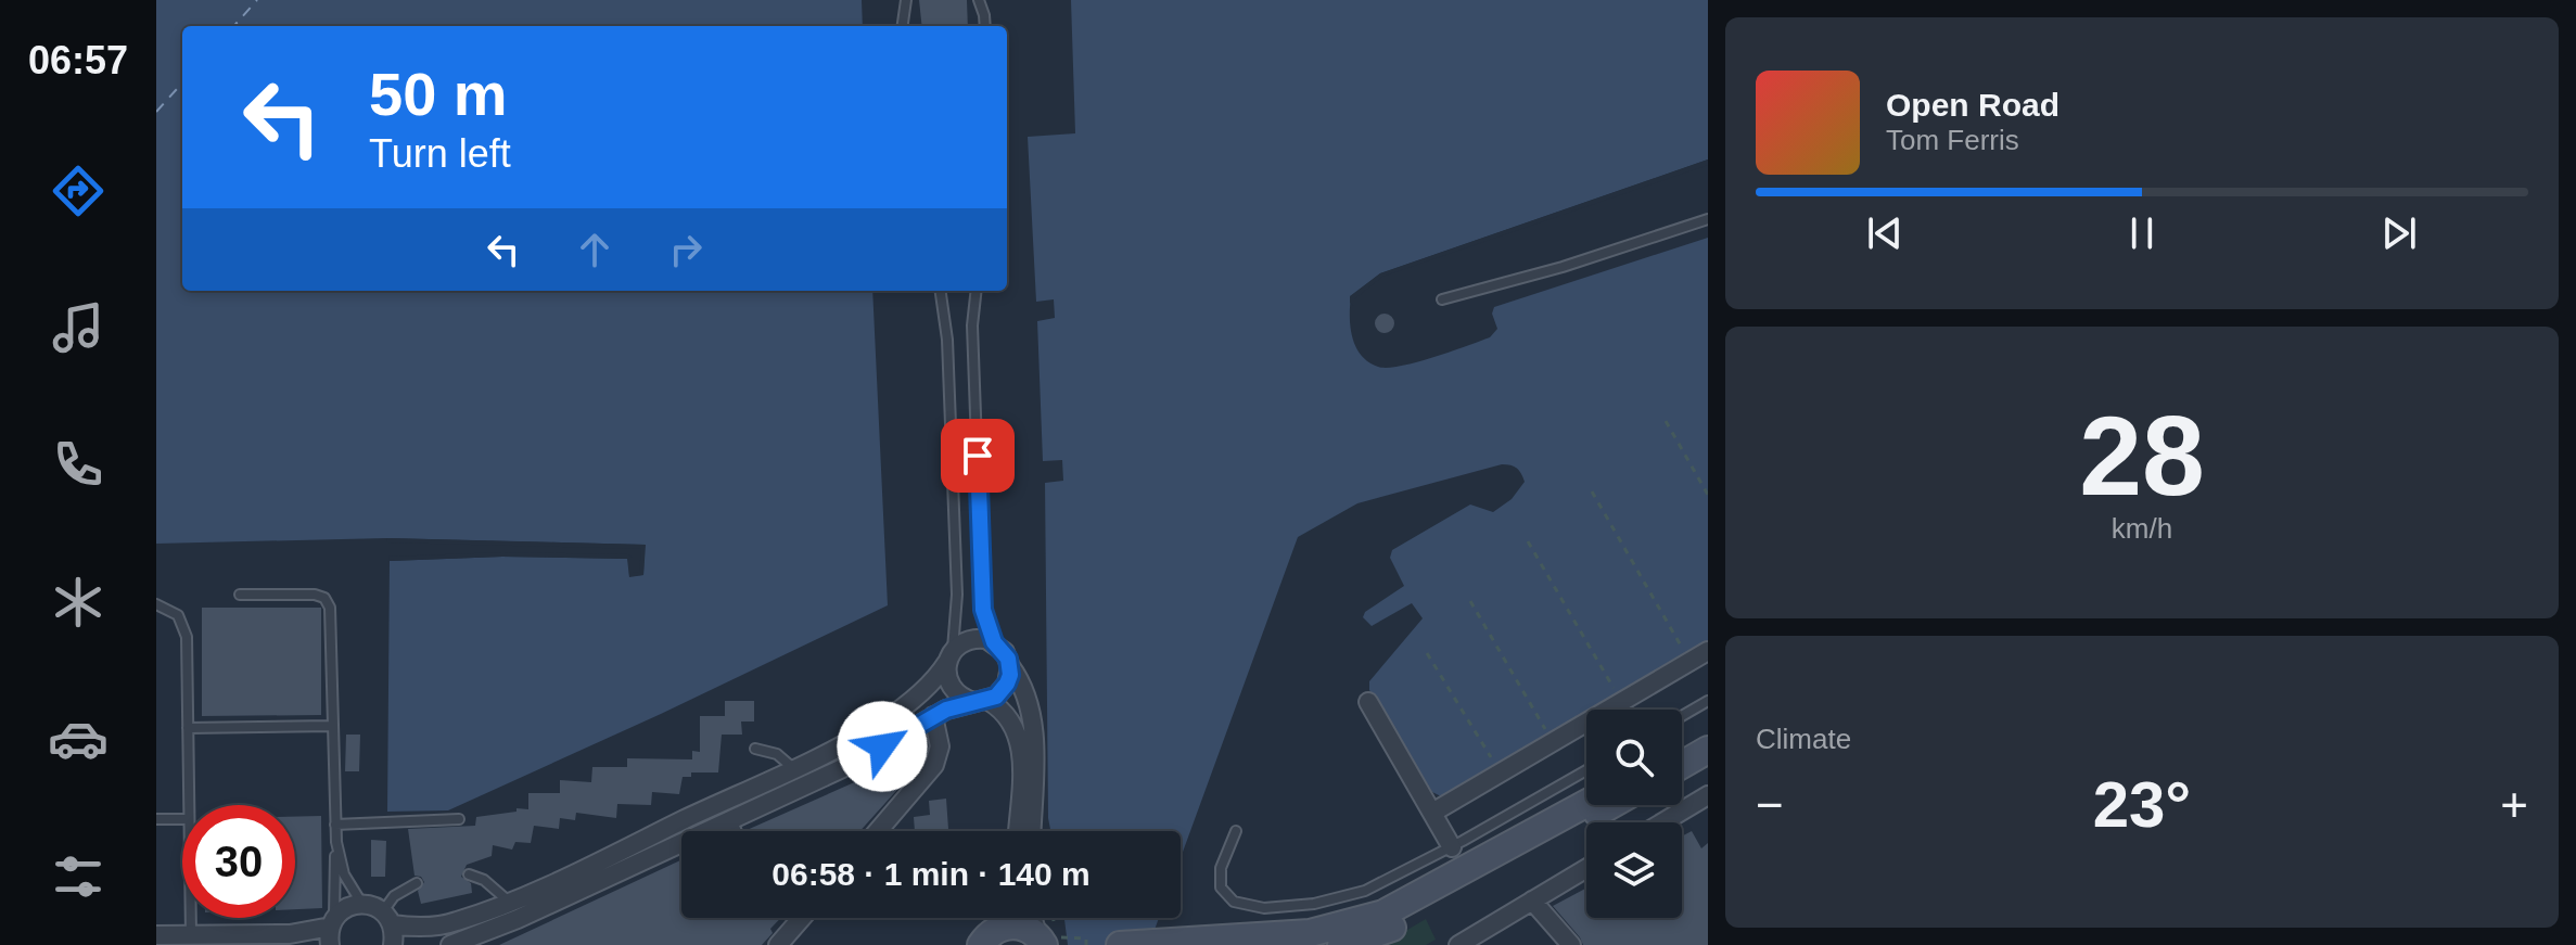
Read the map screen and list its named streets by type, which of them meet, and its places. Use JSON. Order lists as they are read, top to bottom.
{
  "page": {
    "tabs": "06:57",
    "turn": ["50 m", "Turn left"],
    "song": ["Open Road", "Tom Ferris"],
    "tile": [
      ["28", "km/h"],
      "Climate"
    ],
    "heat": ["−", "23°", "+"],
    "limit": "30",
    "trip": "06:58 · 1 min · 140 m"
  }
}
